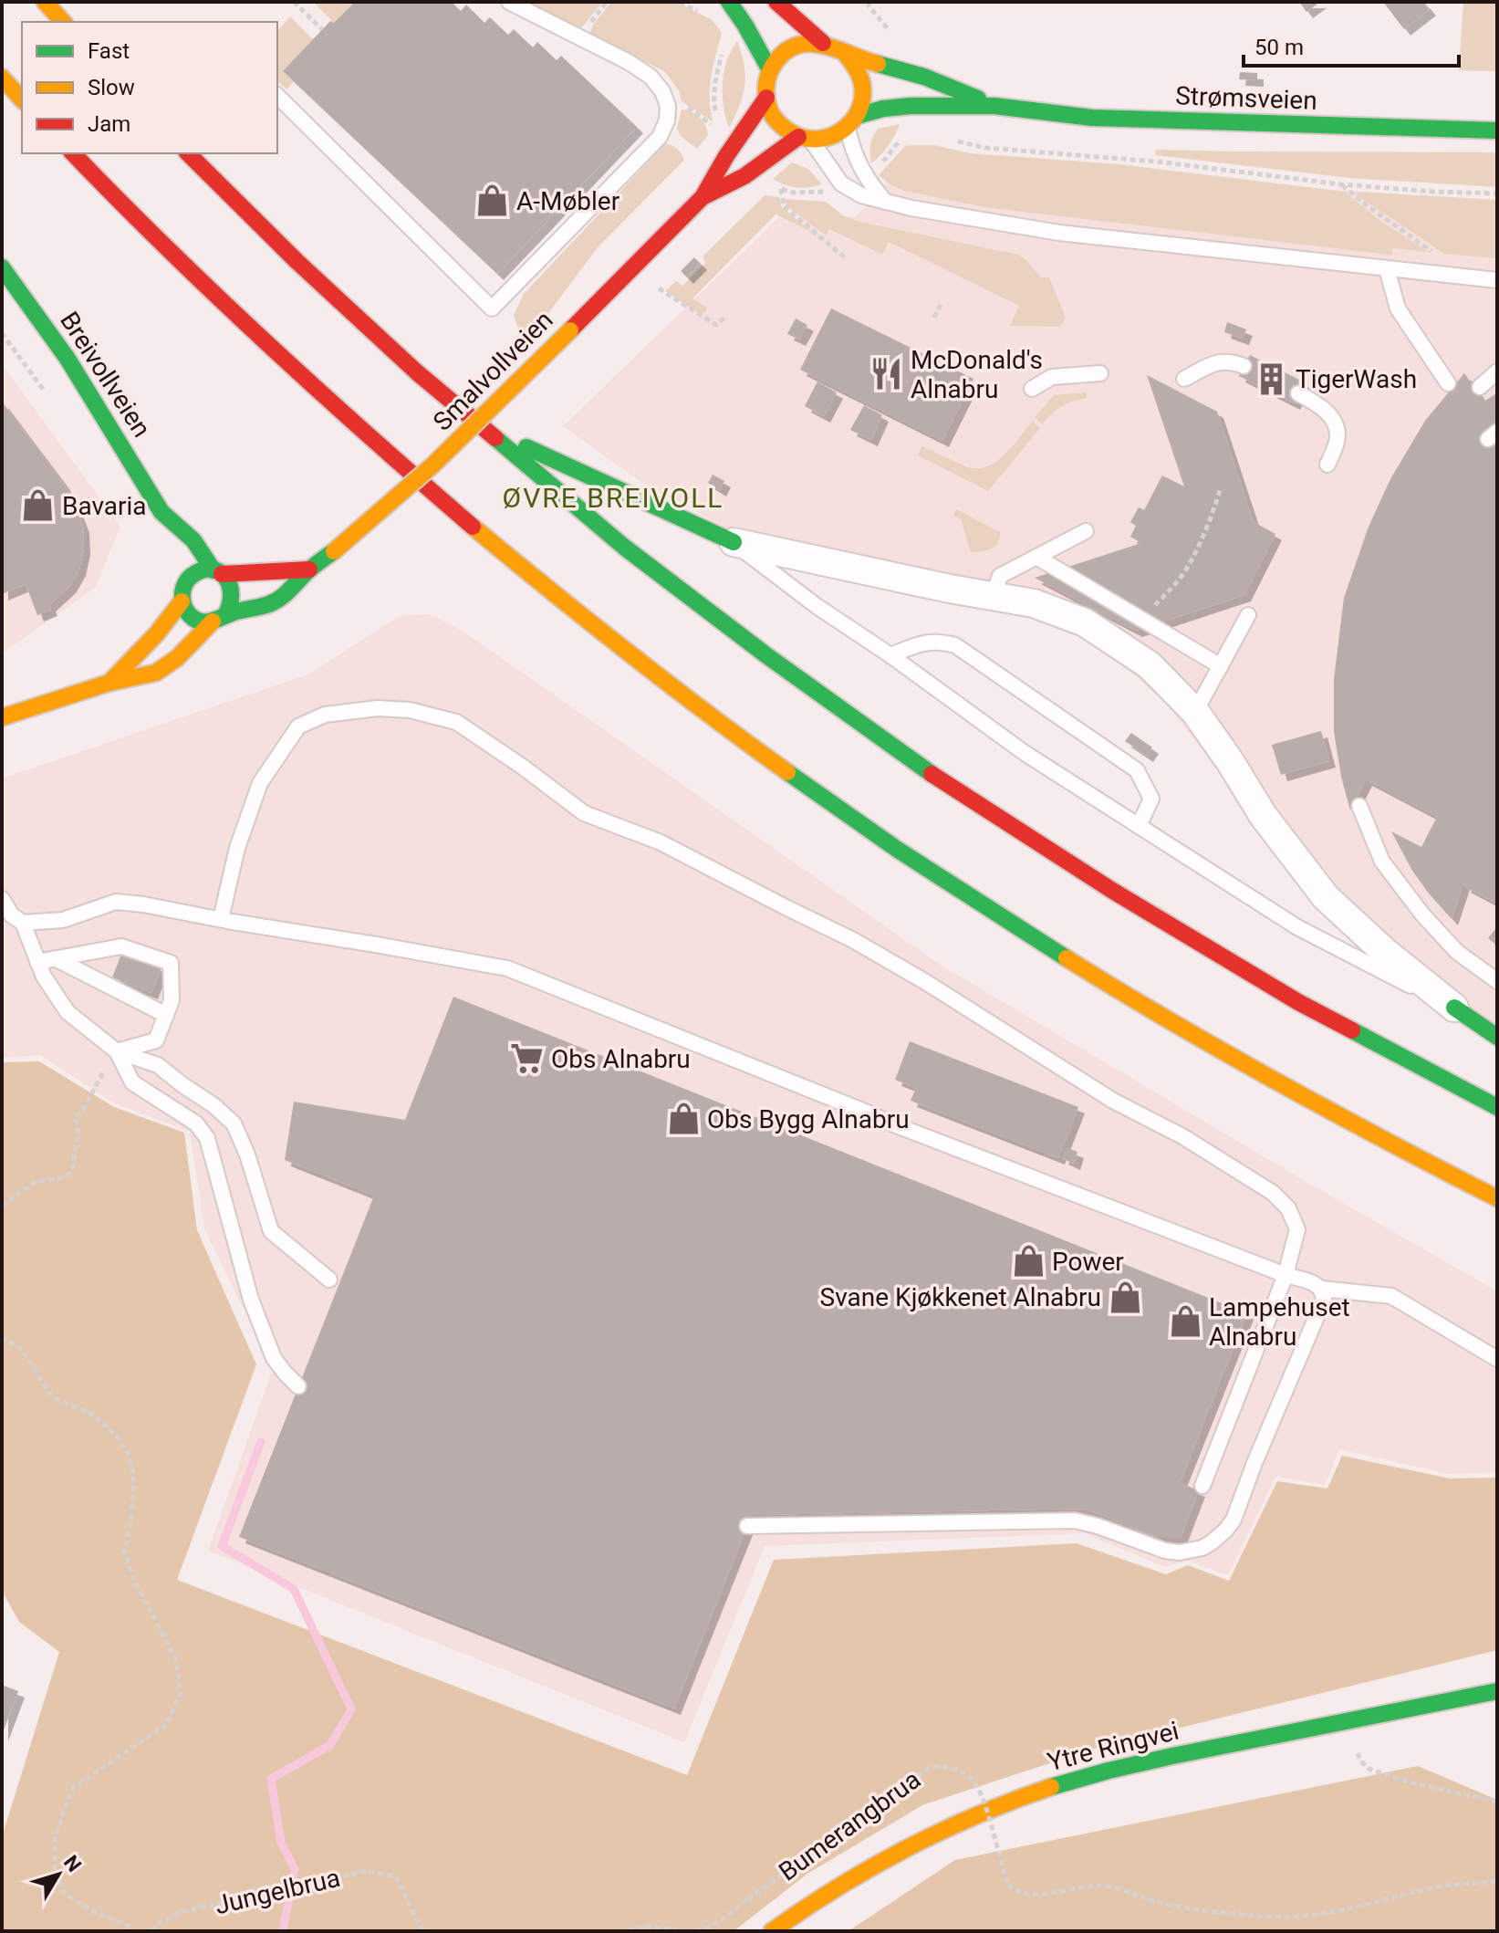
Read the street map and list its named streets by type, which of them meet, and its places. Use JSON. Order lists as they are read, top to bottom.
{
  "streets": {
    "main road": [
      "Strømsveien",
      "Smalvollveien",
      "Breivollveien",
      "Ytre Ringvei"
    ],
    "path": ["Bumerangbrua", "Jungelbrua"]
  },
  "crossings": [
    ["Strømsveien", "Smalvollveien"],
    ["Smalvollveien", "Breivollveien"]
  ],
  "districts": ["ØVRE BREIVOLL"],
  "places": {
    "shop": [
      "A-Møbler",
      "Bavaria",
      "Obs Bygg Alnabru",
      "Power",
      "Svane Kjøkkenet Alnabru",
      "Lampehuset Alnabru"
    ],
    "restaurant": ["McDonald's Alnabru"],
    "building": ["TigerWash"],
    "supermarket": ["Obs Alnabru"]
  },
  "legend": ["Fast", "Slow", "Jam"],
  "scale_bar": "50 m",
  "north": "top right"
}
